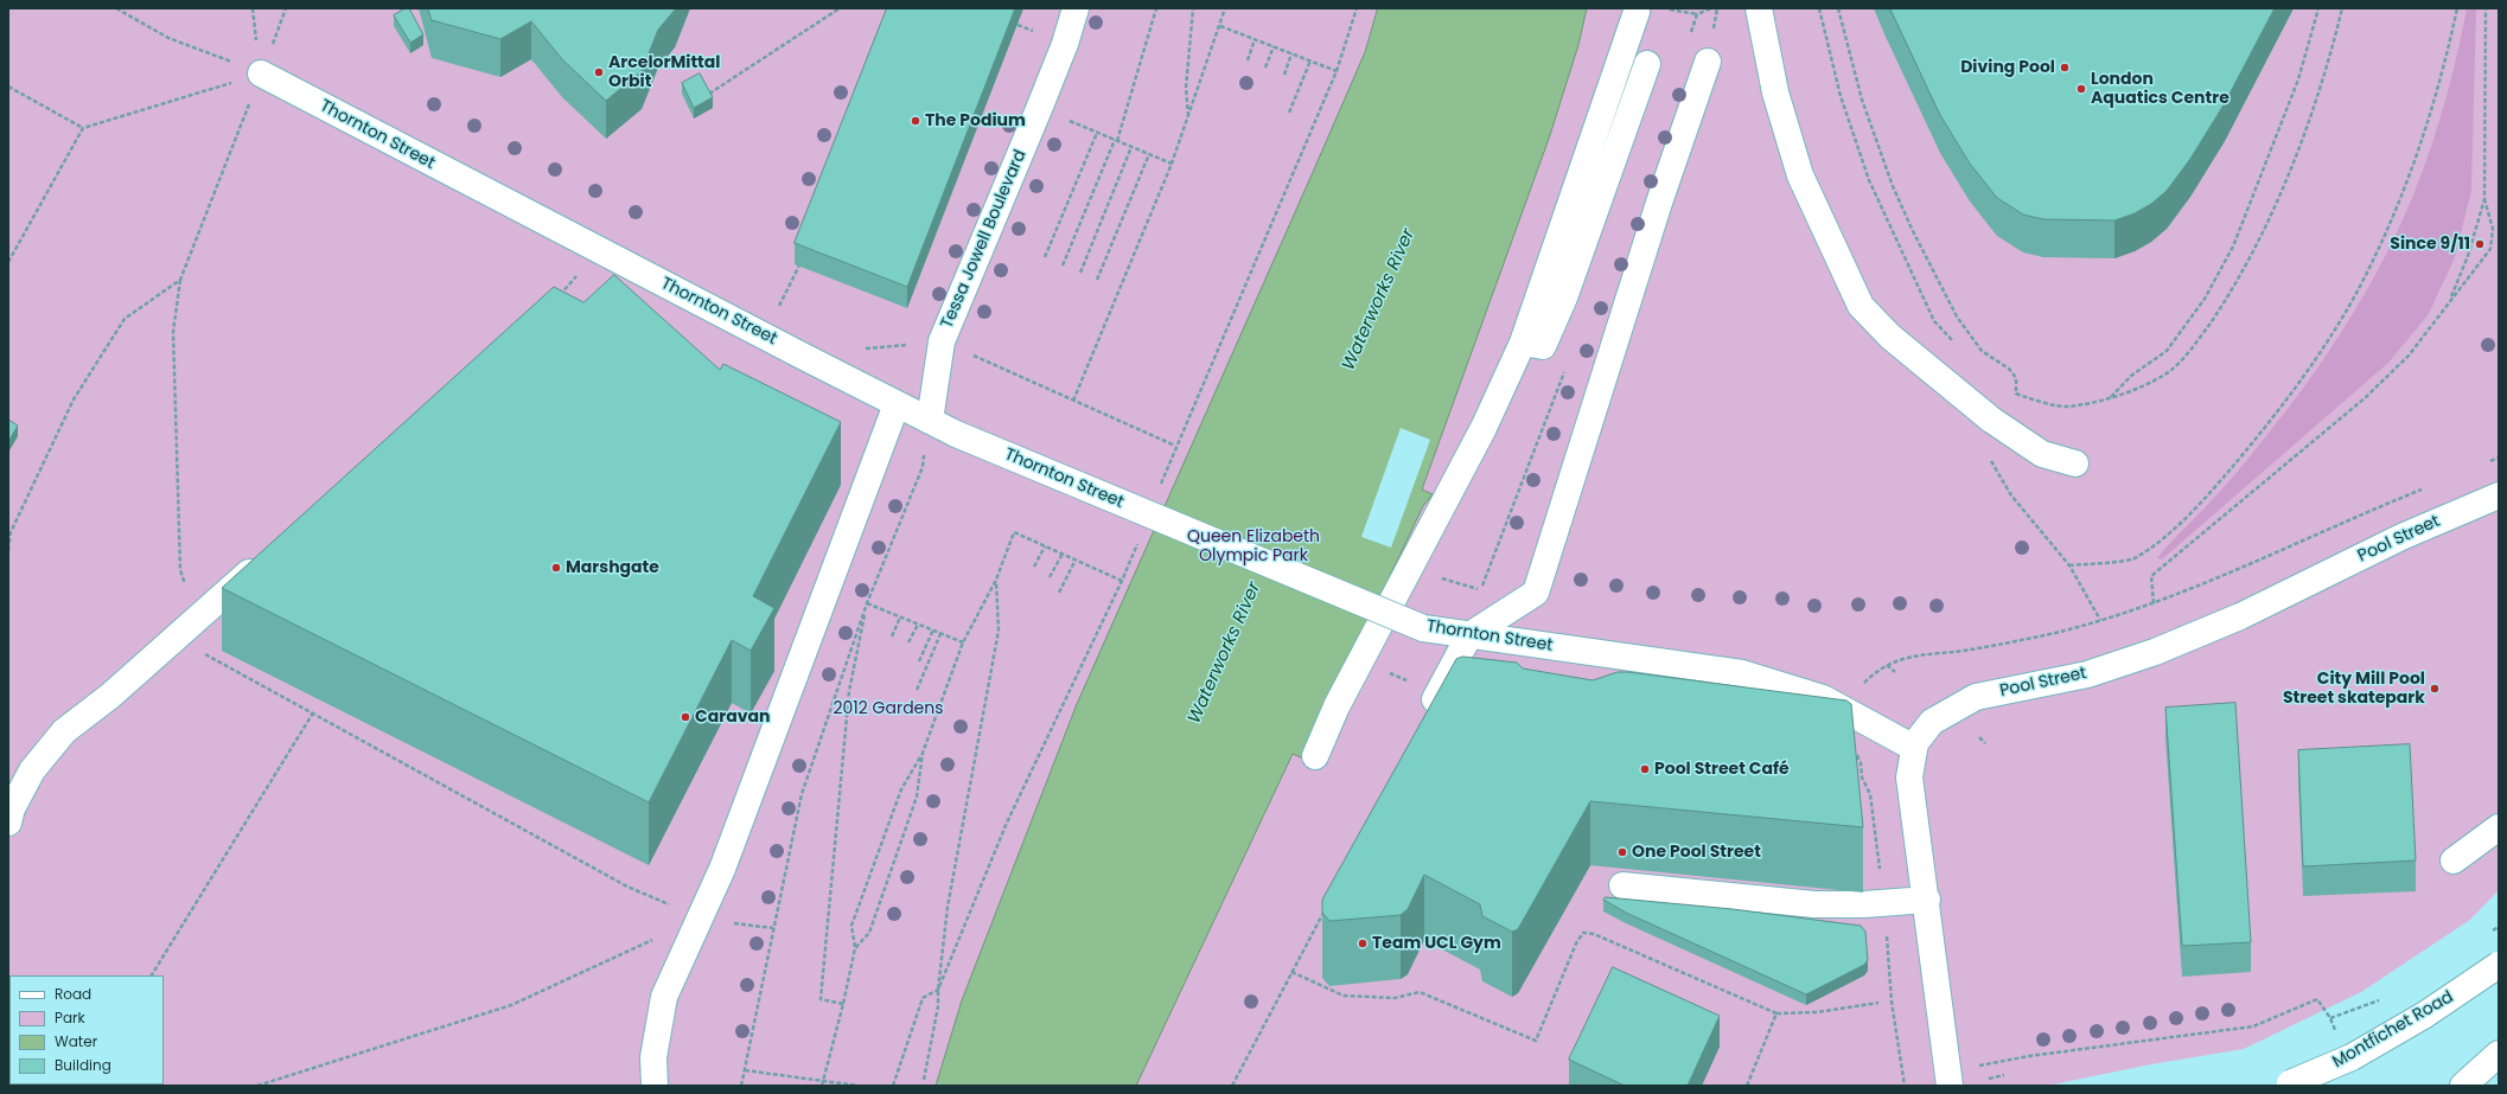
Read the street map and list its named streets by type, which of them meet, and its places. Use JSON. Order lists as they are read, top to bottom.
{
  "streets": {
    "street": [
      "Thornton Street",
      "Tessa Jowell Boulevard",
      "Pool Street",
      "Montfichet Road"
    ]
  },
  "crossings": [
    ["Thornton Street", "Tessa Jowell Boulevard"],
    ["Thornton Street", "Pool Street"]
  ],
  "water": ["Waterworks River"],
  "parks": ["Queen Elizabeth Olympic Park", "2012 Gardens"],
  "places": [
    "Diving Pool",
    "ArcelorMittal Orbit",
    "London Aquatics Centre",
    "The Podium",
    "Since 9/11",
    "Marshgate",
    "City Mill Pool Street skatepark",
    "Caravan",
    "Pool Street Café",
    "One Pool Street",
    "Team UCL Gym"
  ],
  "legend": [
    "Road",
    "Park",
    "Water",
    "Building"
  ]
}
